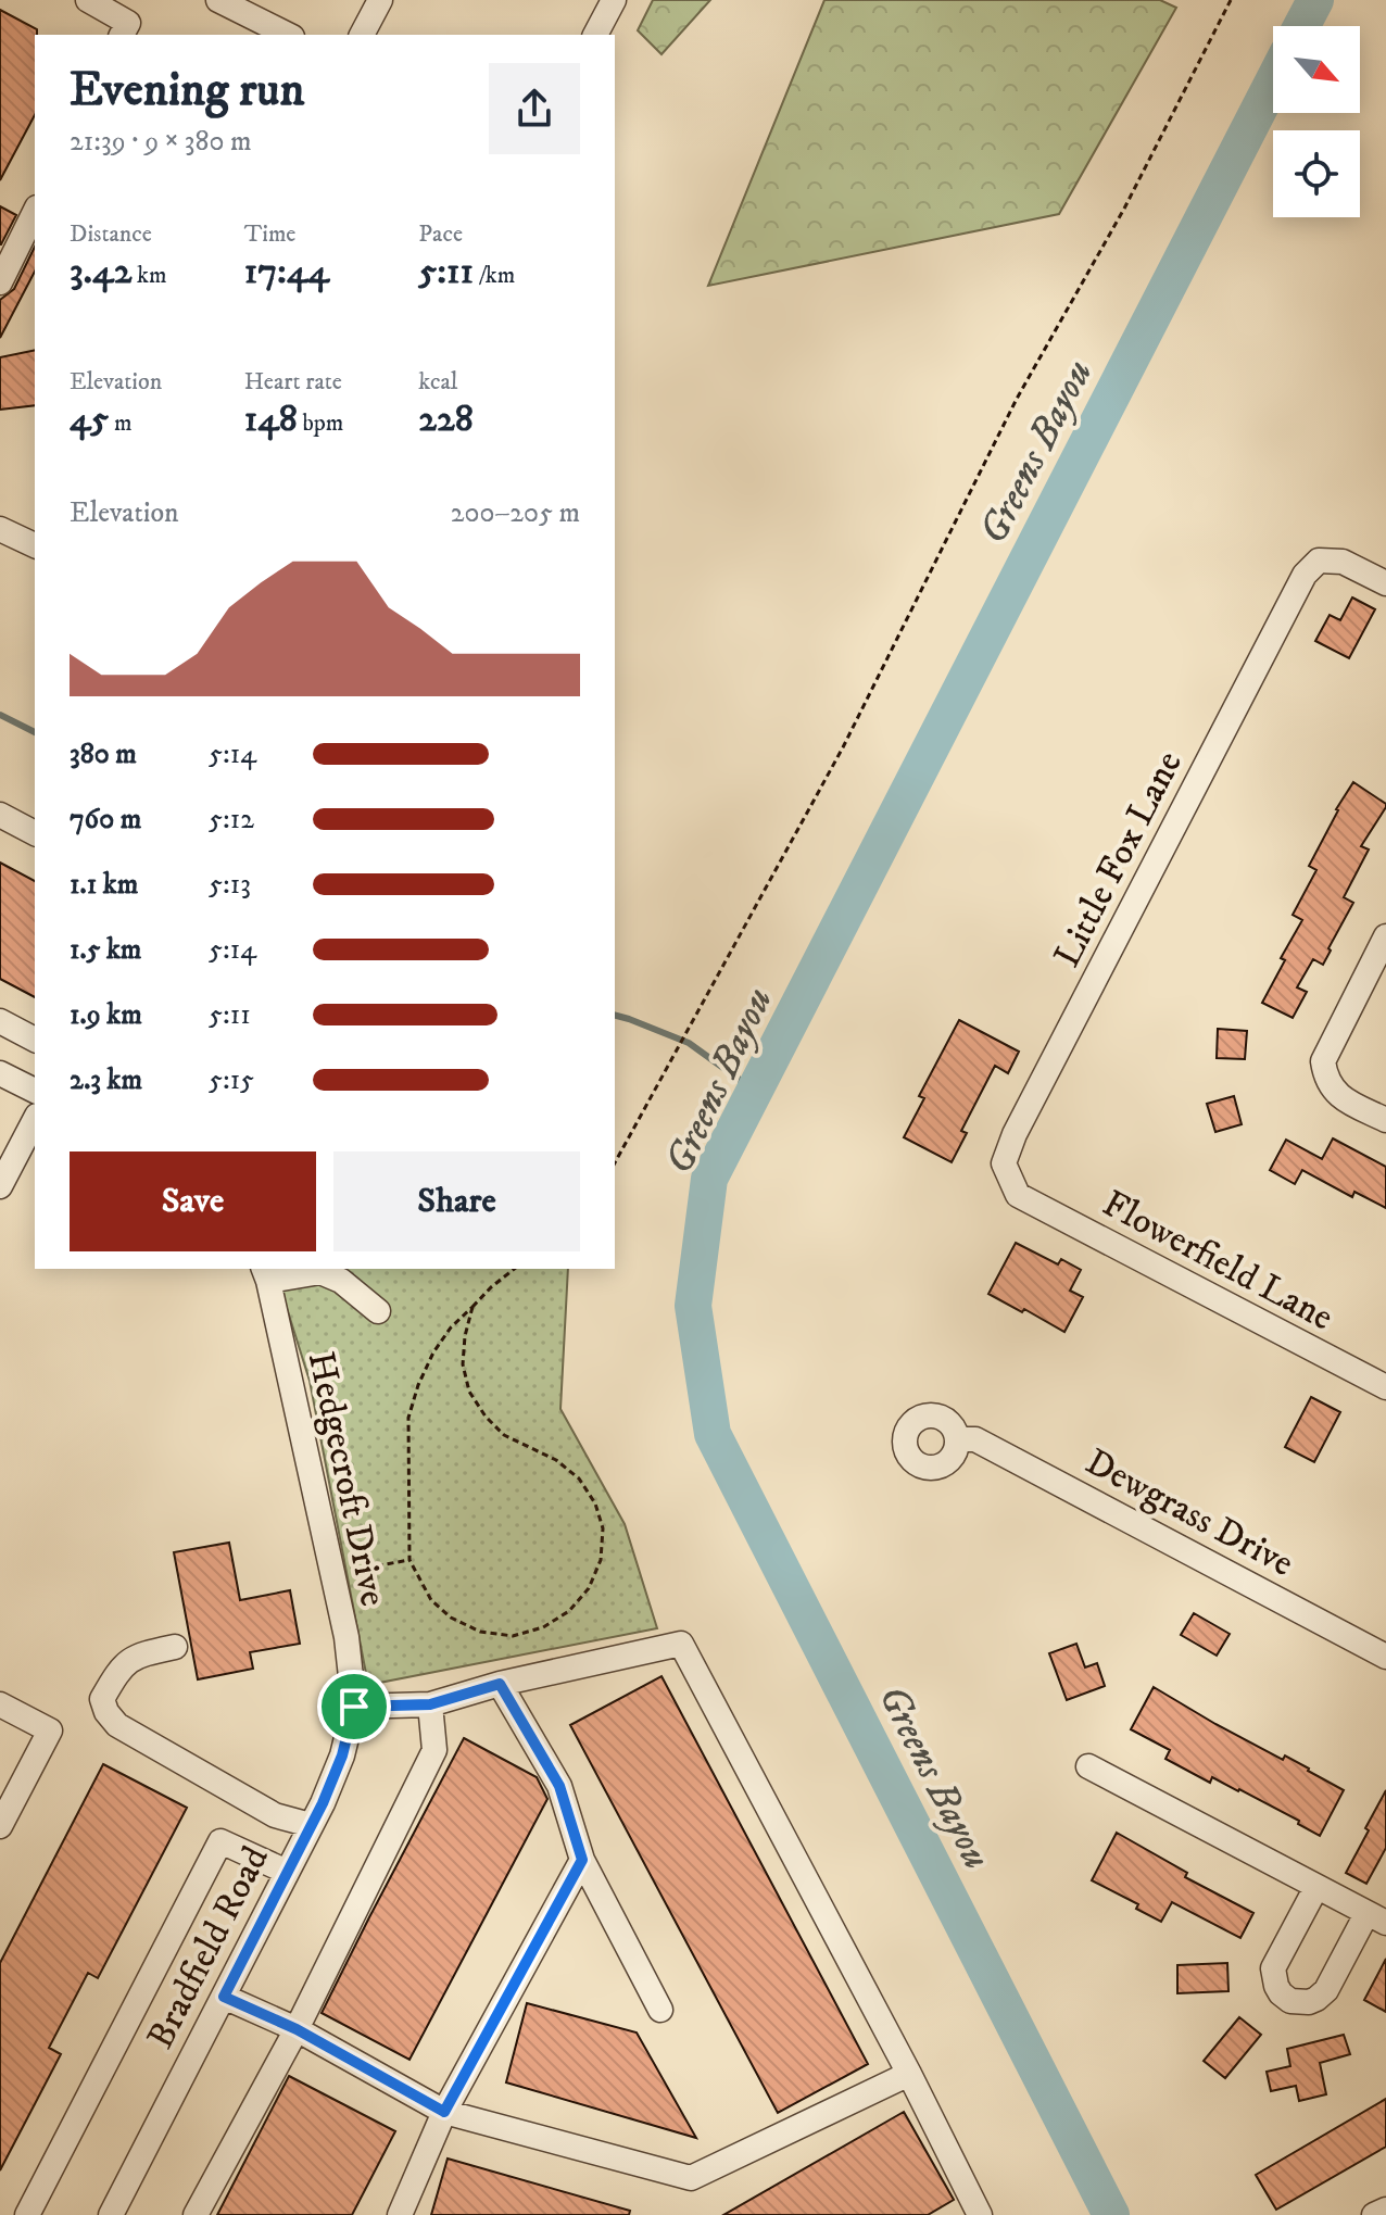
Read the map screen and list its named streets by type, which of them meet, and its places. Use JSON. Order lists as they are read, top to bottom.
{
  "streets": {
    "street": [
      "Little Fox Lane",
      "Flowerfield Lane",
      "Hedgecroft Drive",
      "Dewgrass Drive",
      "Bradfield Road"
    ]
  },
  "crossings": [
    ["Little Fox Lane", "Flowerfield Lane"],
    ["Hedgecroft Drive", "Bradfield Road"]
  ],
  "water": ["Greens Bayou"],
  "north": "bottom right",
  "page": {
    "heading": ["Evening run", "21:39 · 9 × 380 m"],
    "stats": [
      ["Distance", "3.42 km"],
      ["Time", "17:44"],
      ["Pace", "5:11 /km"],
      ["Elevation", "45 m"],
      ["Heart rate", "148 bpm"],
      ["kcal", "228"]
    ],
    "chart": ["Elevation", "200–205 m"],
    "list": [
      {
        "name": "380 m",
        "note": "5:14"
      },
      {
        "name": "760 m",
        "note": "5:12"
      },
      {
        "name": "1.1 km",
        "note": "5:13"
      },
      {
        "name": "1.5 km",
        "note": "5:14"
      },
      {
        "name": "1.9 km",
        "note": "5:11"
      },
      {
        "name": "2.3 km",
        "note": "5:15"
      }
    ],
    "buttons": ["Save", "Share"]
  }
}
